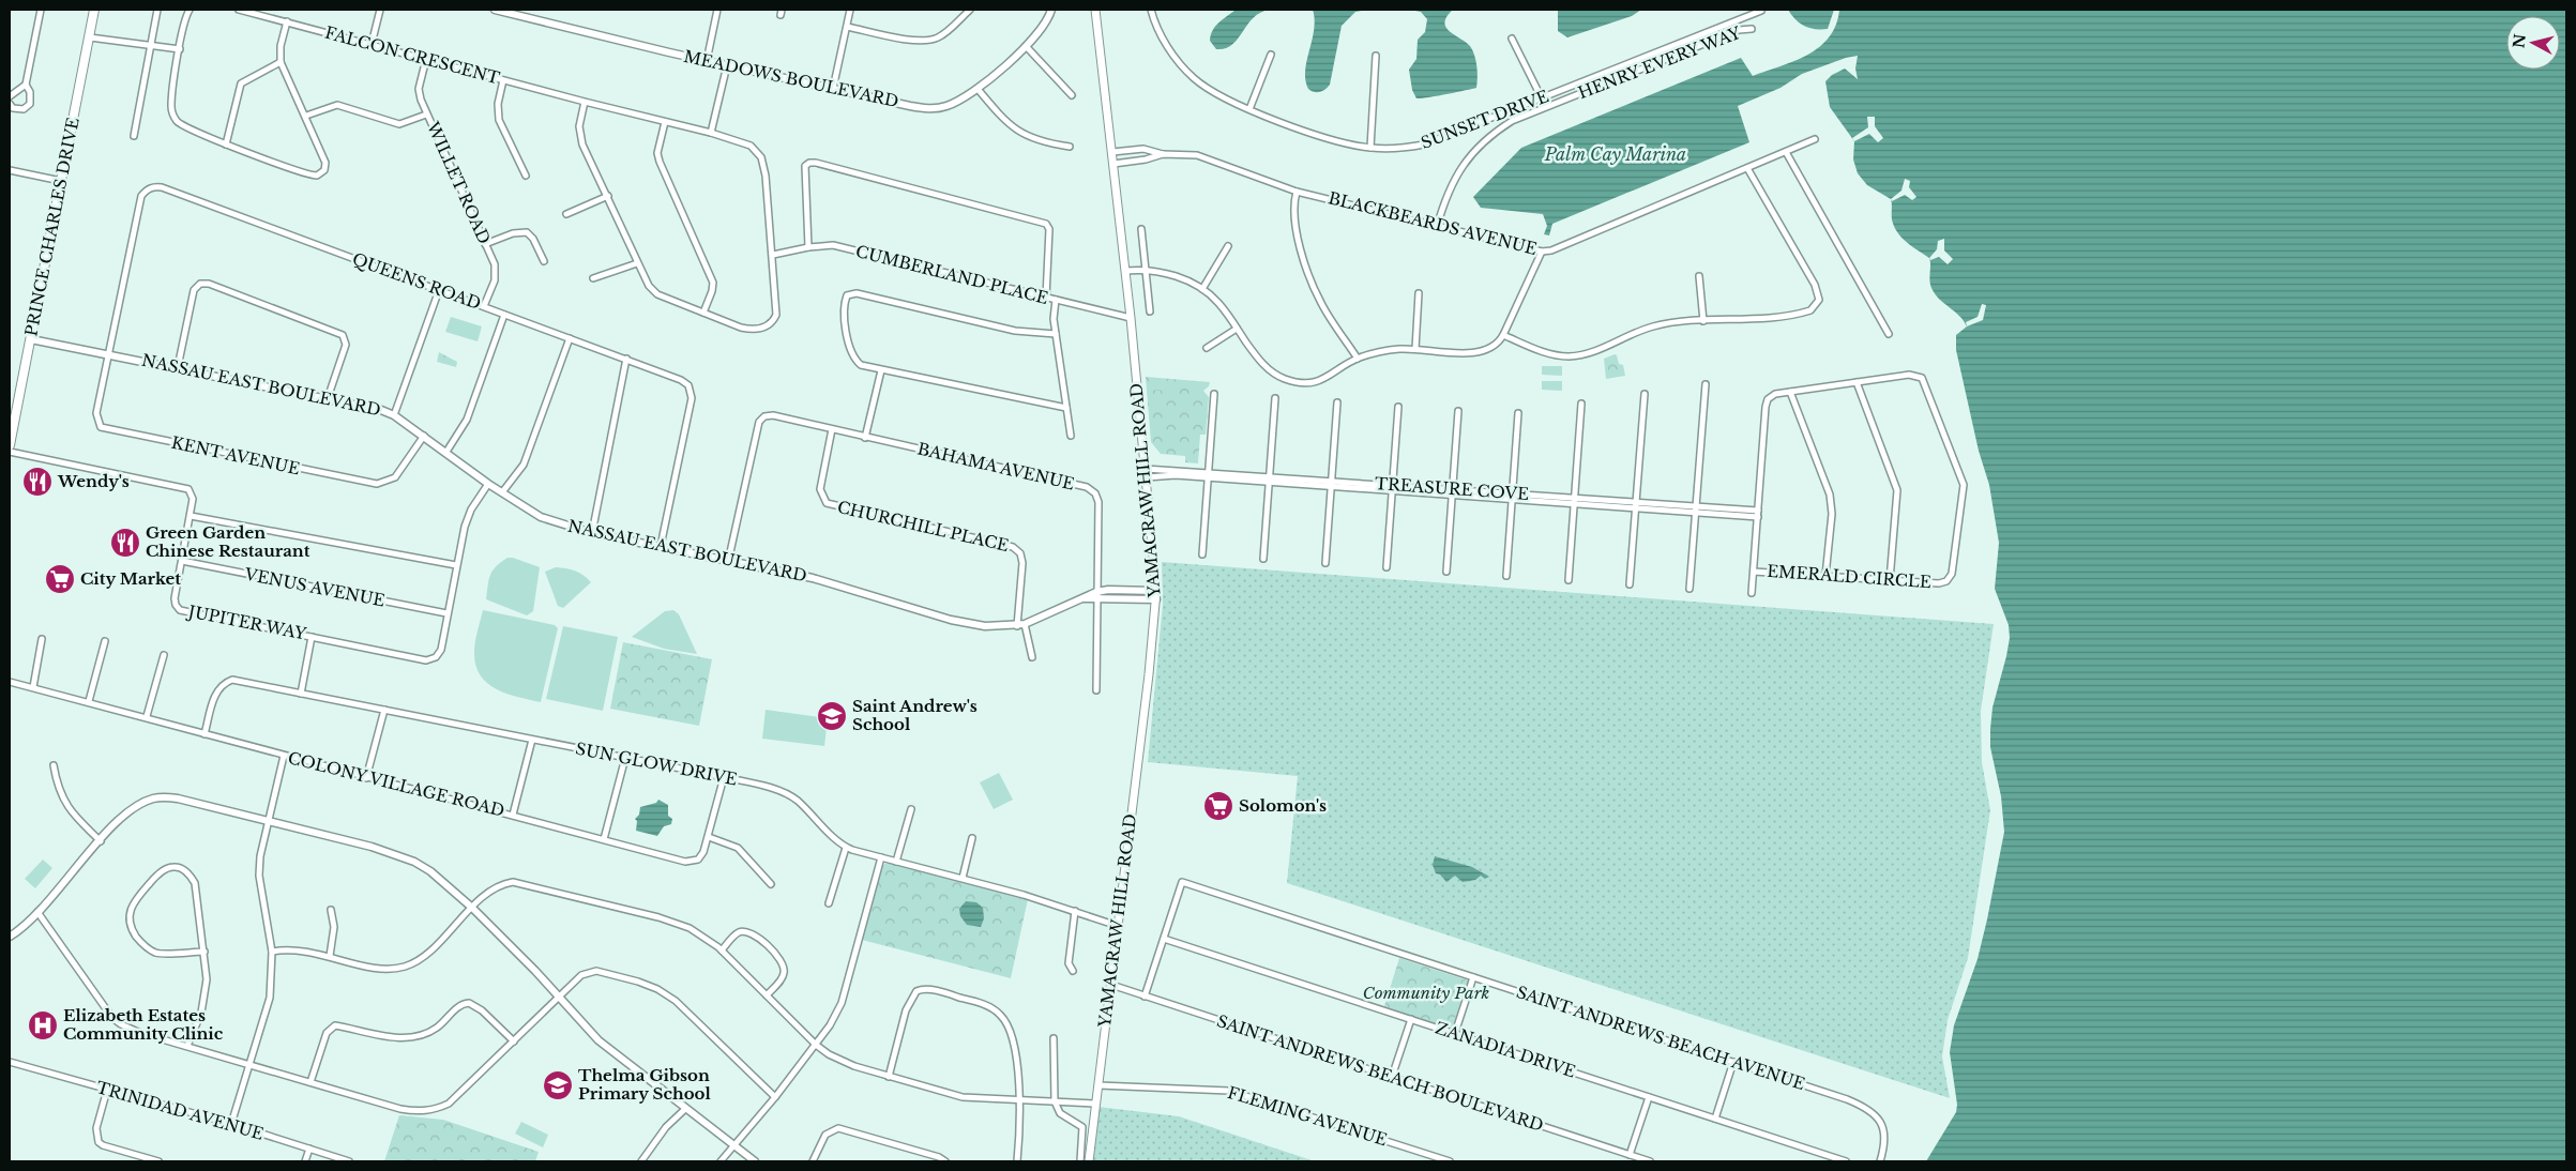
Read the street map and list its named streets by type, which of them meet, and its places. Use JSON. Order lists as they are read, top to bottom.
{
  "streets": {
    "highway": ["PRINCE CHARLES DRIVE"],
    "main road": ["YAMACRAW HILL ROAD"],
    "street": [
      "FALCON CRESCENT",
      "HENRY EVERY WAY",
      "MEADOWS BOULEVARD",
      "SUNSET DRIVE",
      "WILLET ROAD",
      "BLACKBEARDS AVENUE",
      "CUMBERLAND PLACE",
      "QUEENS ROAD",
      "NASSAU EAST BOULEVARD",
      "KENT AVENUE",
      "BAHAMA AVENUE",
      "TREASURE COVE",
      "CHURCHILL PLACE",
      "EMERALD CIRCLE",
      "VENUS AVENUE",
      "JUPITER WAY",
      "SUN GLOW DRIVE",
      "COLONY VILLAGE ROAD",
      "SAINT ANDREWS BEACH AVENUE",
      "ZANADIA DRIVE",
      "SAINT ANDREWS BEACH BOULEVARD",
      "TRINIDAD AVENUE",
      "FLEMING AVENUE"
    ]
  },
  "crossings": [
    ["FALCON CRESCENT", "WILLET ROAD"],
    ["FALCON CRESCENT", "CUMBERLAND PLACE"],
    ["HENRY EVERY WAY", "BLACKBEARDS AVENUE"],
    ["WILLET ROAD", "QUEENS ROAD"],
    ["BLACKBEARDS AVENUE", "YAMACRAW HILL ROAD"],
    ["PRINCE CHARLES DRIVE", "NASSAU EAST BOULEVARD"],
    ["CUMBERLAND PLACE", "YAMACRAW HILL ROAD"],
    ["QUEENS ROAD", "NASSAU EAST BOULEVARD"],
    ["QUEENS ROAD", "KENT AVENUE"],
    ["NASSAU EAST BOULEVARD", "KENT AVENUE"],
    ["NASSAU EAST BOULEVARD", "BAHAMA AVENUE"],
    ["NASSAU EAST BOULEVARD", "YAMACRAW HILL ROAD"],
    ["NASSAU EAST BOULEVARD", "CHURCHILL PLACE"],
    ["NASSAU EAST BOULEVARD", "JUPITER WAY"],
    ["BAHAMA AVENUE", "CHURCHILL PLACE"],
    ["TREASURE COVE", "YAMACRAW HILL ROAD"],
    ["TREASURE COVE", "EMERALD CIRCLE"],
    ["YAMACRAW HILL ROAD", "SUN GLOW DRIVE"],
    ["YAMACRAW HILL ROAD", "SAINT ANDREWS BEACH BOULEVARD"],
    ["YAMACRAW HILL ROAD", "FLEMING AVENUE"],
    ["VENUS AVENUE", "JUPITER WAY"],
    ["SUN GLOW DRIVE", "COLONY VILLAGE ROAD"],
    ["SAINT ANDREWS BEACH AVENUE", "ZANADIA DRIVE"]
  ],
  "water": ["Palm Cay Marina"],
  "parks": ["Community Park"],
  "places": {
    "restaurant": ["Wendy's", "Green Garden Chinese Restaurant"],
    "supermarket": ["City Market", "Solomon's"],
    "school or university": ["Saint Andrew's School", "Thelma Gibson Primary School"],
    "hospital": ["Elizabeth Estates Community Clinic"]
  },
  "north": "left"
}
